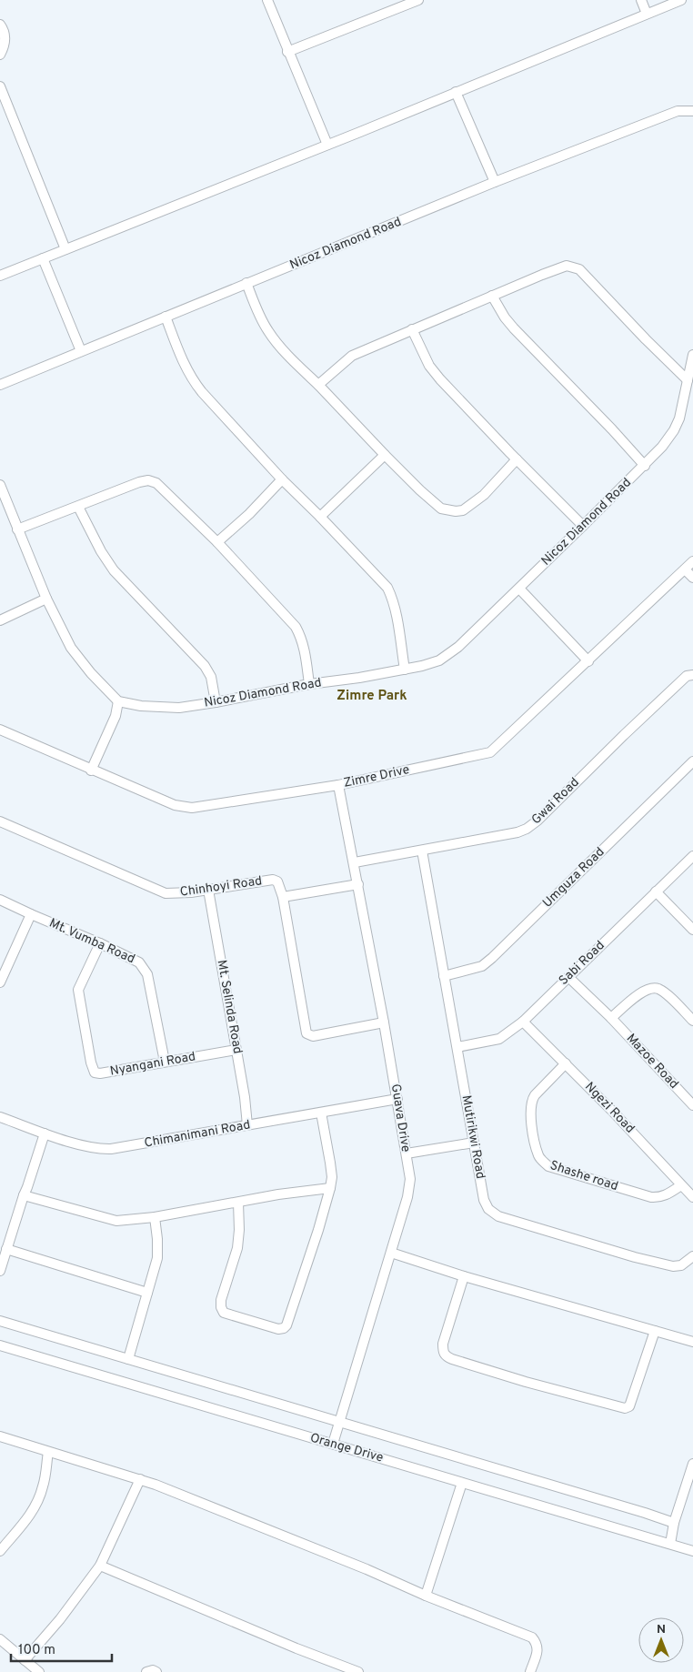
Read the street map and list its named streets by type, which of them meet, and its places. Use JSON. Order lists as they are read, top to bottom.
{
  "streets": {
    "street": [
      "Nicoz Diamond Road",
      "Zimre Drive",
      "Gwai Road",
      "Umguza Road",
      "Chinhoyi Road",
      "Mt. Vumba Road",
      "Sabi Road",
      "Mt. Selinda Road",
      "Mazoe Road",
      "Nyangani Road",
      "Ngezi Road",
      "Guava Drive",
      "Chimanimani Road",
      "Mutirikwi Road",
      "Shashe road",
      "Orange Drive"
    ]
  },
  "crossings": [
    ["Zimre Drive", "Guava Drive"],
    ["Gwai Road", "Guava Drive"],
    ["Gwai Road", "Mutirikwi Road"],
    ["Umguza Road", "Mutirikwi Road"],
    ["Chinhoyi Road", "Mt. Selinda Road"],
    ["Chinhoyi Road", "Guava Drive"],
    ["Mt. Vumba Road", "Nyangani Road"],
    ["Sabi Road", "Mazoe Road"],
    ["Sabi Road", "Ngezi Road"],
    ["Sabi Road", "Mutirikwi Road"],
    ["Mt. Selinda Road", "Nyangani Road"],
    ["Mt. Selinda Road", "Chimanimani Road"],
    ["Ngezi Road", "Shashe road"],
    ["Guava Drive", "Chimanimani Road"],
    ["Guava Drive", "Orange Drive"]
  ],
  "districts": ["Zimre Park"],
  "scale_bar": "100 m",
  "north": "top"
}
